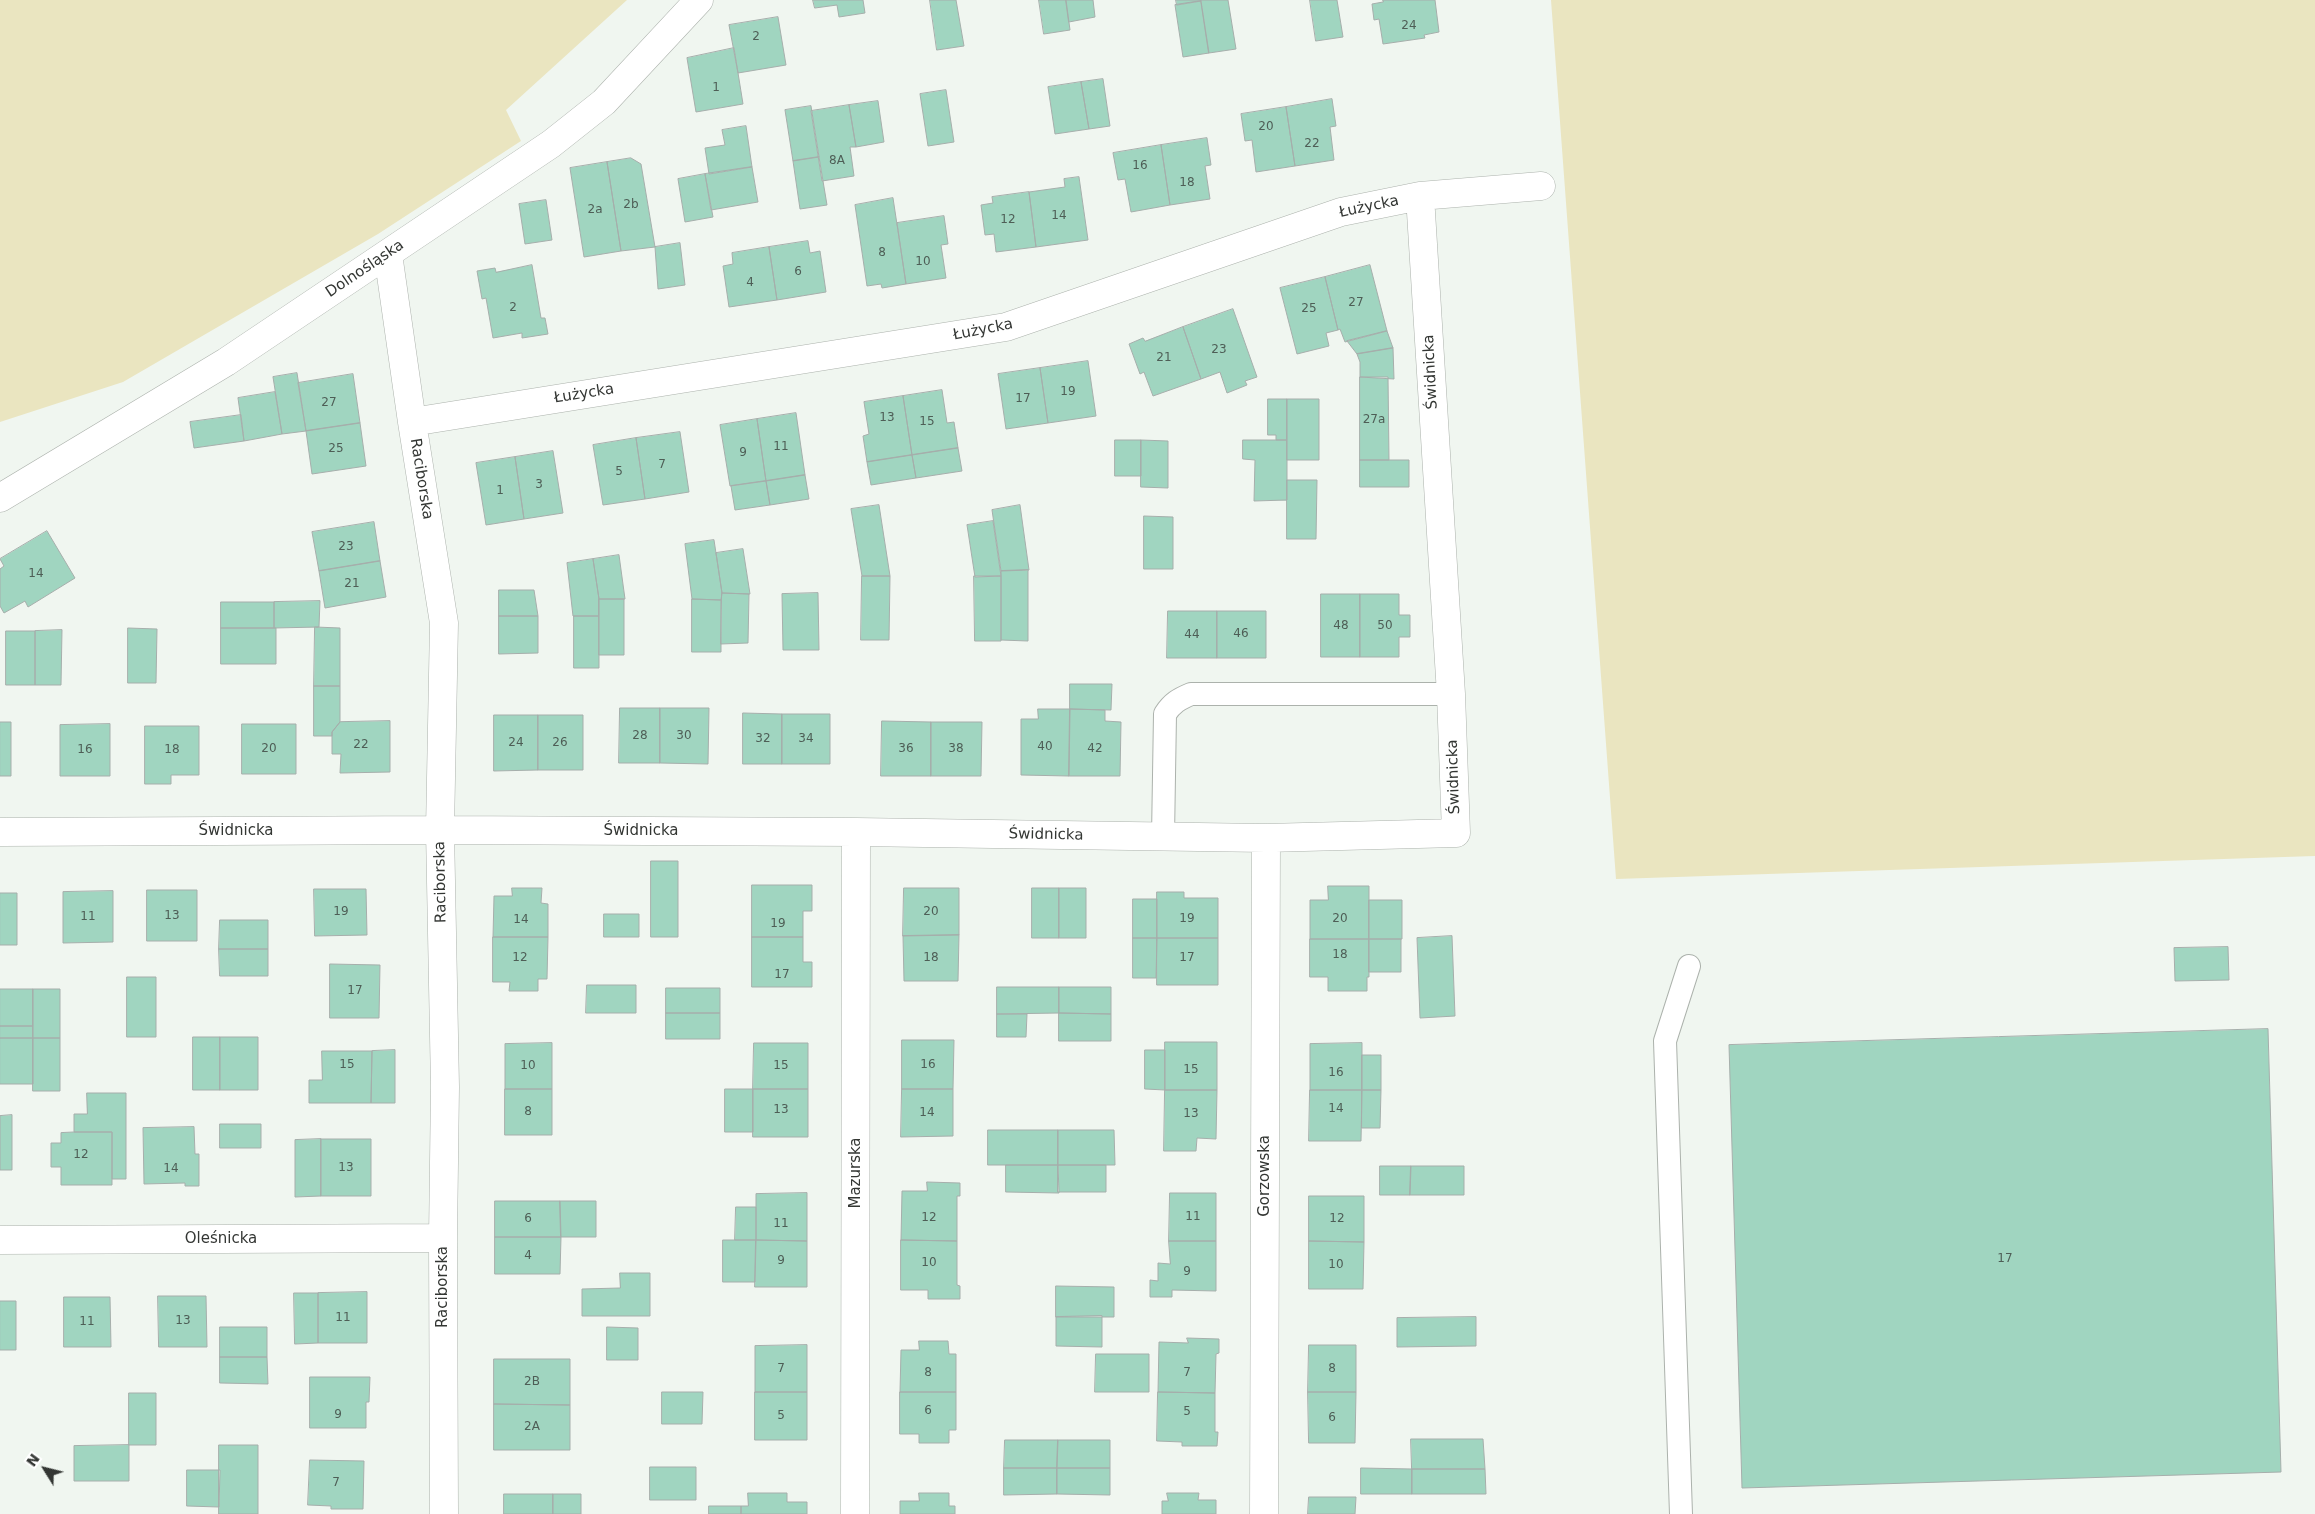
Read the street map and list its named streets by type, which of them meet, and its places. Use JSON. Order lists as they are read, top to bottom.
{
  "streets": {
    "street": [
      "Łużycka",
      "Dolnośląska",
      "Świdnicka",
      "Raciborska",
      "Mazurska",
      "Gorzowska",
      "Oleśnicka"
    ]
  },
  "crossings": [
    ["Łużycka", "Świdnicka"],
    ["Łużycka", "Raciborska"],
    ["Dolnośląska", "Raciborska"],
    ["Świdnicka", "Raciborska"],
    ["Świdnicka", "Mazurska"],
    ["Świdnicka", "Gorzowska"],
    ["Raciborska", "Oleśnicka"]
  ],
  "house_numbers": [
    "24",
    "2",
    "1",
    "20",
    "22",
    "8A",
    "16",
    "18",
    "2b",
    "2a",
    "14",
    "12",
    "8",
    "10",
    "6",
    "4",
    "27",
    "2",
    "25",
    "23",
    "21",
    "19",
    "17",
    "27",
    "13",
    "27a",
    "15",
    "11",
    "25",
    "9",
    "7",
    "5",
    "3",
    "1",
    "23",
    "14",
    "21",
    "48",
    "50",
    "46",
    "44",
    "28",
    "30",
    "32",
    "34",
    "24",
    "26",
    "22",
    "40",
    "20",
    "36",
    "38",
    "42",
    "16",
    "18",
    "19",
    "20",
    "13",
    "11",
    "19",
    "20",
    "14",
    "19",
    "18",
    "12",
    "18",
    "17",
    "17",
    "17",
    "15",
    "16",
    "10",
    "15",
    "15",
    "16",
    "14",
    "13",
    "8",
    "14",
    "13",
    "12",
    "13",
    "14",
    "11",
    "12",
    "6",
    "12",
    "11",
    "4",
    "17",
    "9",
    "10",
    "10",
    "9",
    "11",
    "13",
    "11",
    "7",
    "8",
    "8",
    "7",
    "2B",
    "6",
    "5",
    "9",
    "5",
    "6",
    "2A",
    "7"
  ],
  "north": "top left"
}
